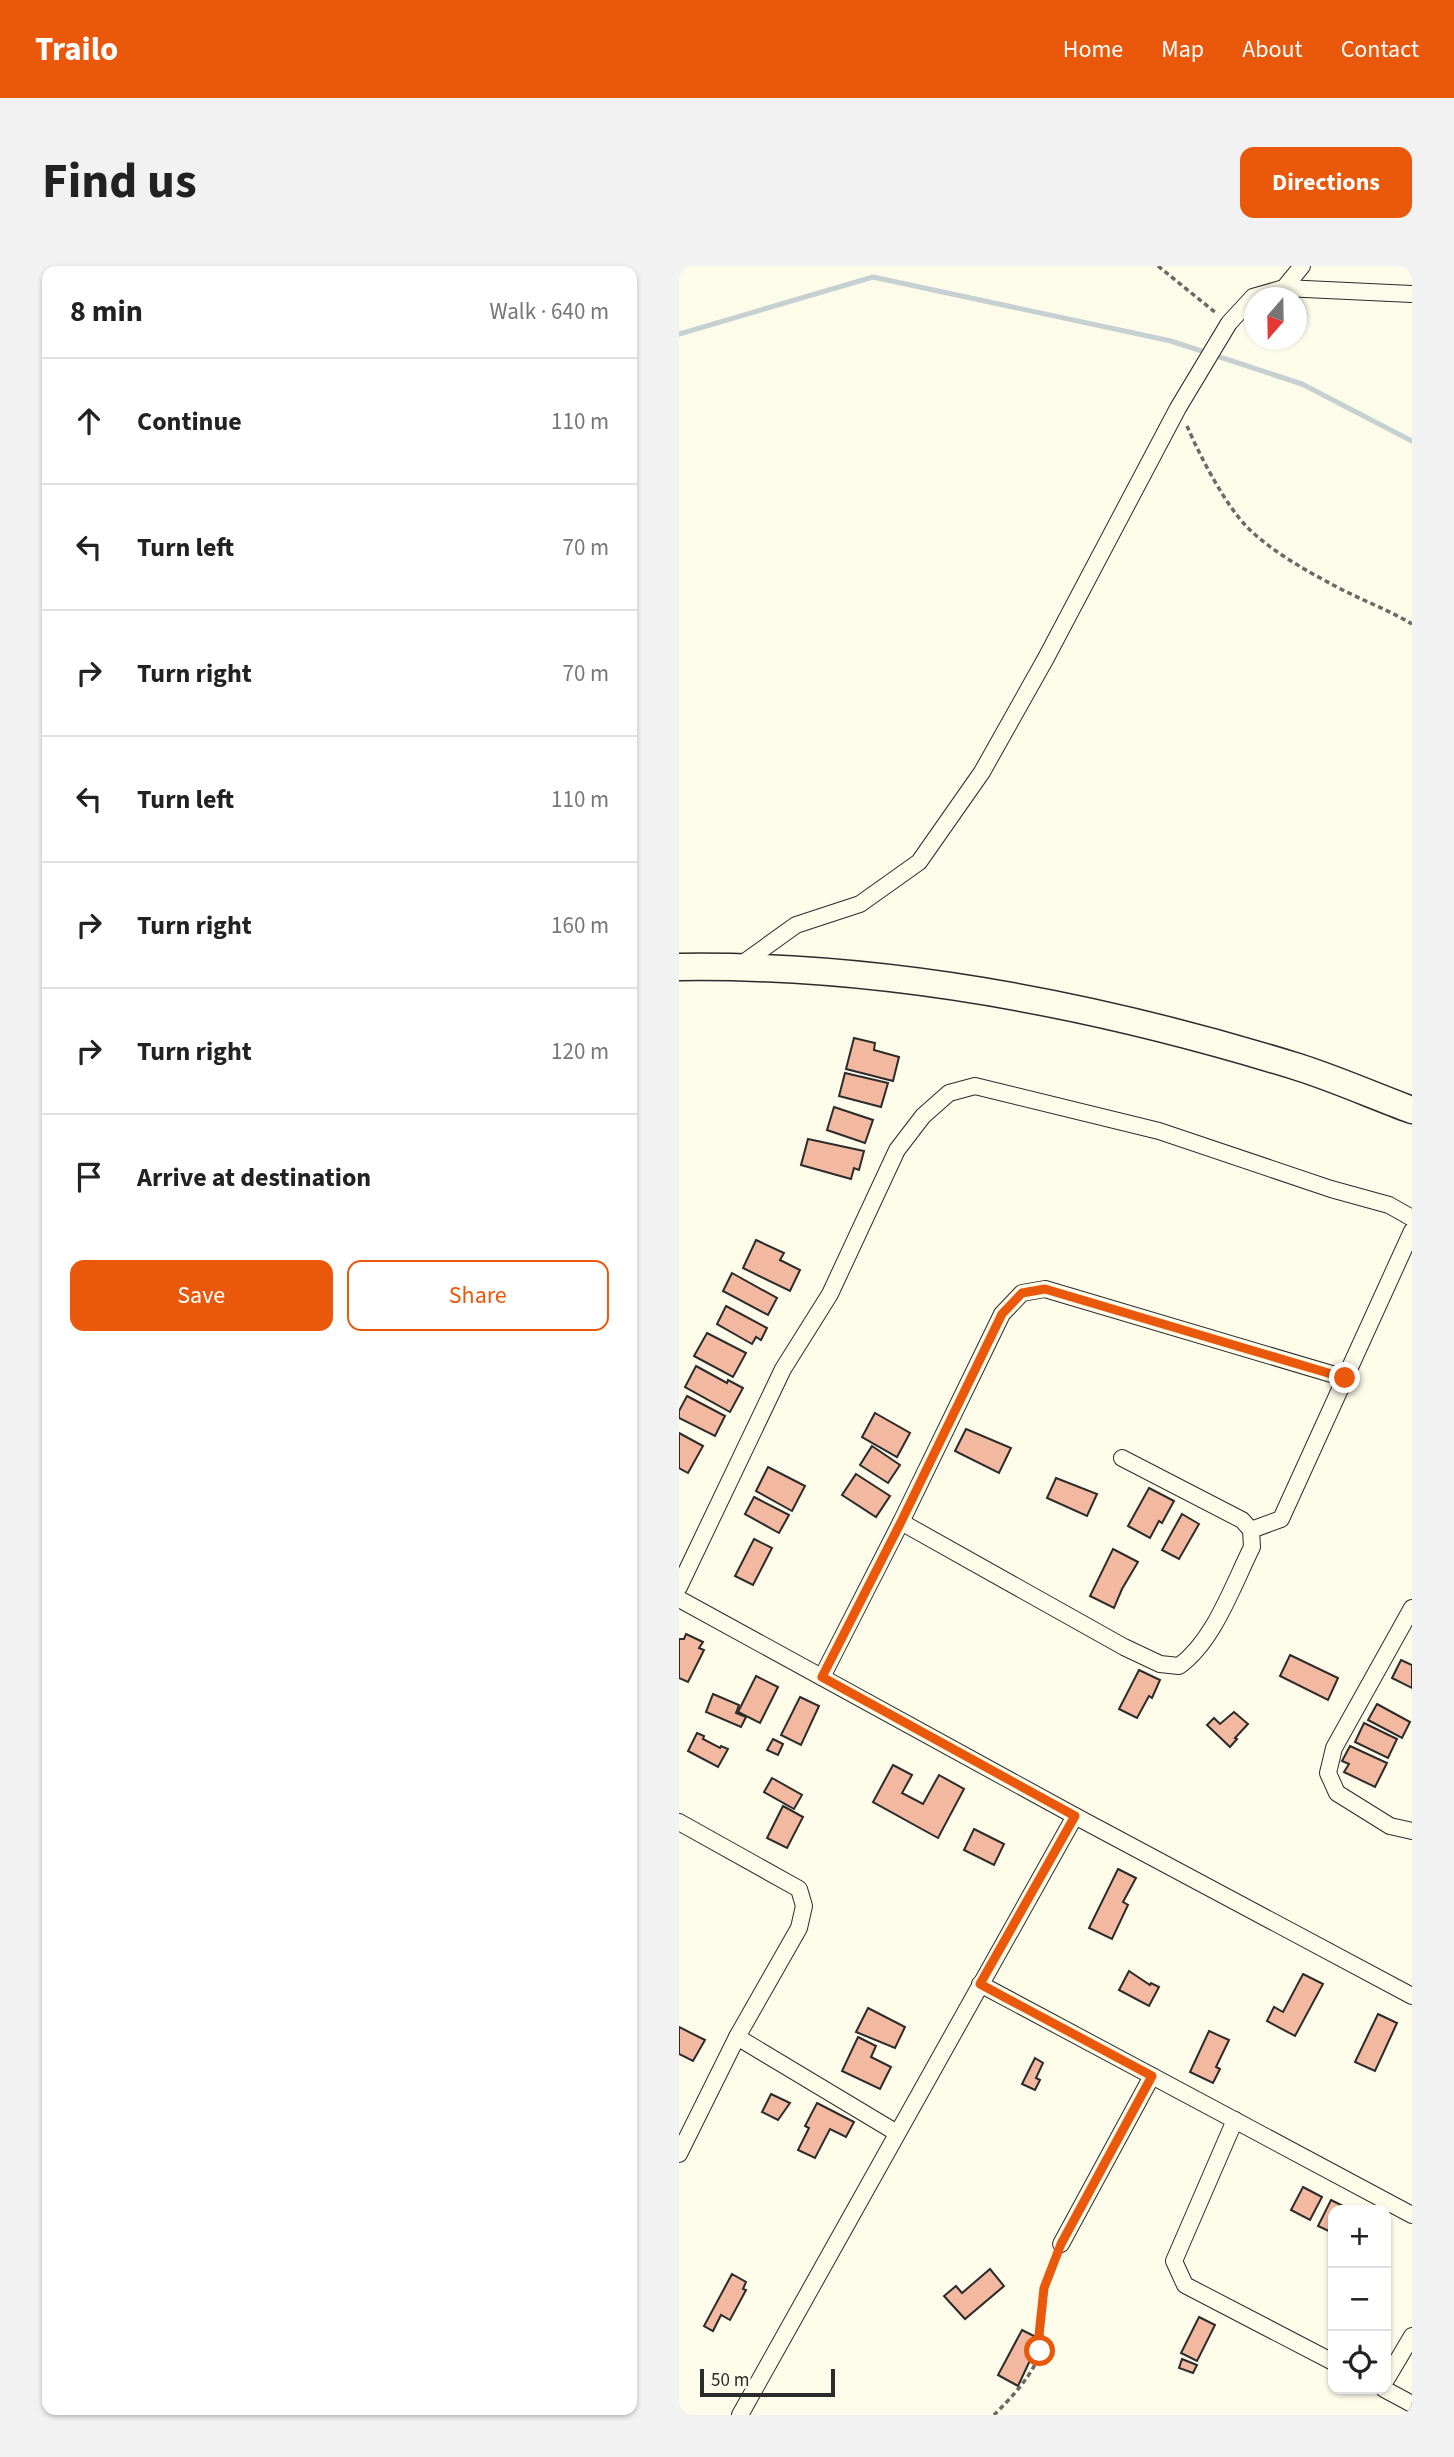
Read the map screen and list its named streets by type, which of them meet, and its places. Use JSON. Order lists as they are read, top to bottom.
{
  "scale_bar": "50 m",
  "north": "bottom",
  "page": {
    "header": "Trailo",
    "nav": [
      "Home",
      "Map",
      "About",
      "Contact"
    ],
    "title": "Find us",
    "buttons": [
      "Directions",
      ["Save", "Share"]
    ],
    "heading": ["8 min", "Walk · 640 m"],
    "list": [
      ["Continue", "110 m"],
      ["Turn left", "70 m"],
      ["Turn right", "70 m"],
      ["Turn left", "110 m"],
      ["Turn right", "160 m"],
      ["Turn right", "120 m"],
      "Arrive at destination"
    ],
    "map_buttons": ["+", "−"],
    "scale": "50 m"
  }
}
